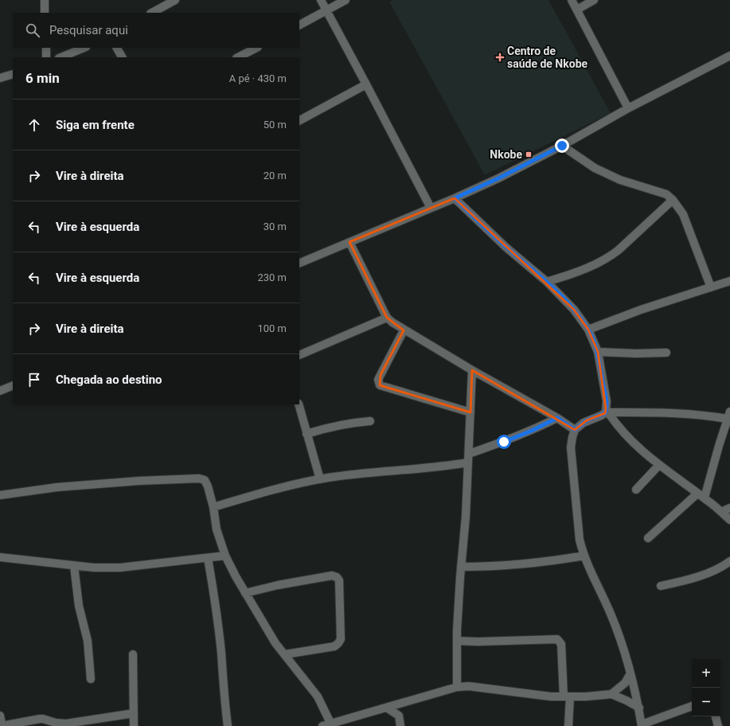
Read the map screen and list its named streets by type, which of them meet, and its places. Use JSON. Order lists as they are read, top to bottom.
{
  "places": {
    "health": ["Centro de saúde de Nkobe"],
    "transit": ["Nkobe"]
  },
  "page": {
    "search": "Pesquisar aqui",
    "heading": ["6 min", "A pé · 430 m"],
    "list": [
      ["Siga em frente", "50 m"],
      ["Vire à direita", "20 m"],
      ["Vire à esquerda", "30 m"],
      ["Vire à esquerda", "230 m"],
      ["Vire à direita", "100 m"],
      "Chegada ao destino"
    ],
    "map_buttons": ["+", "−"]
  }
}
